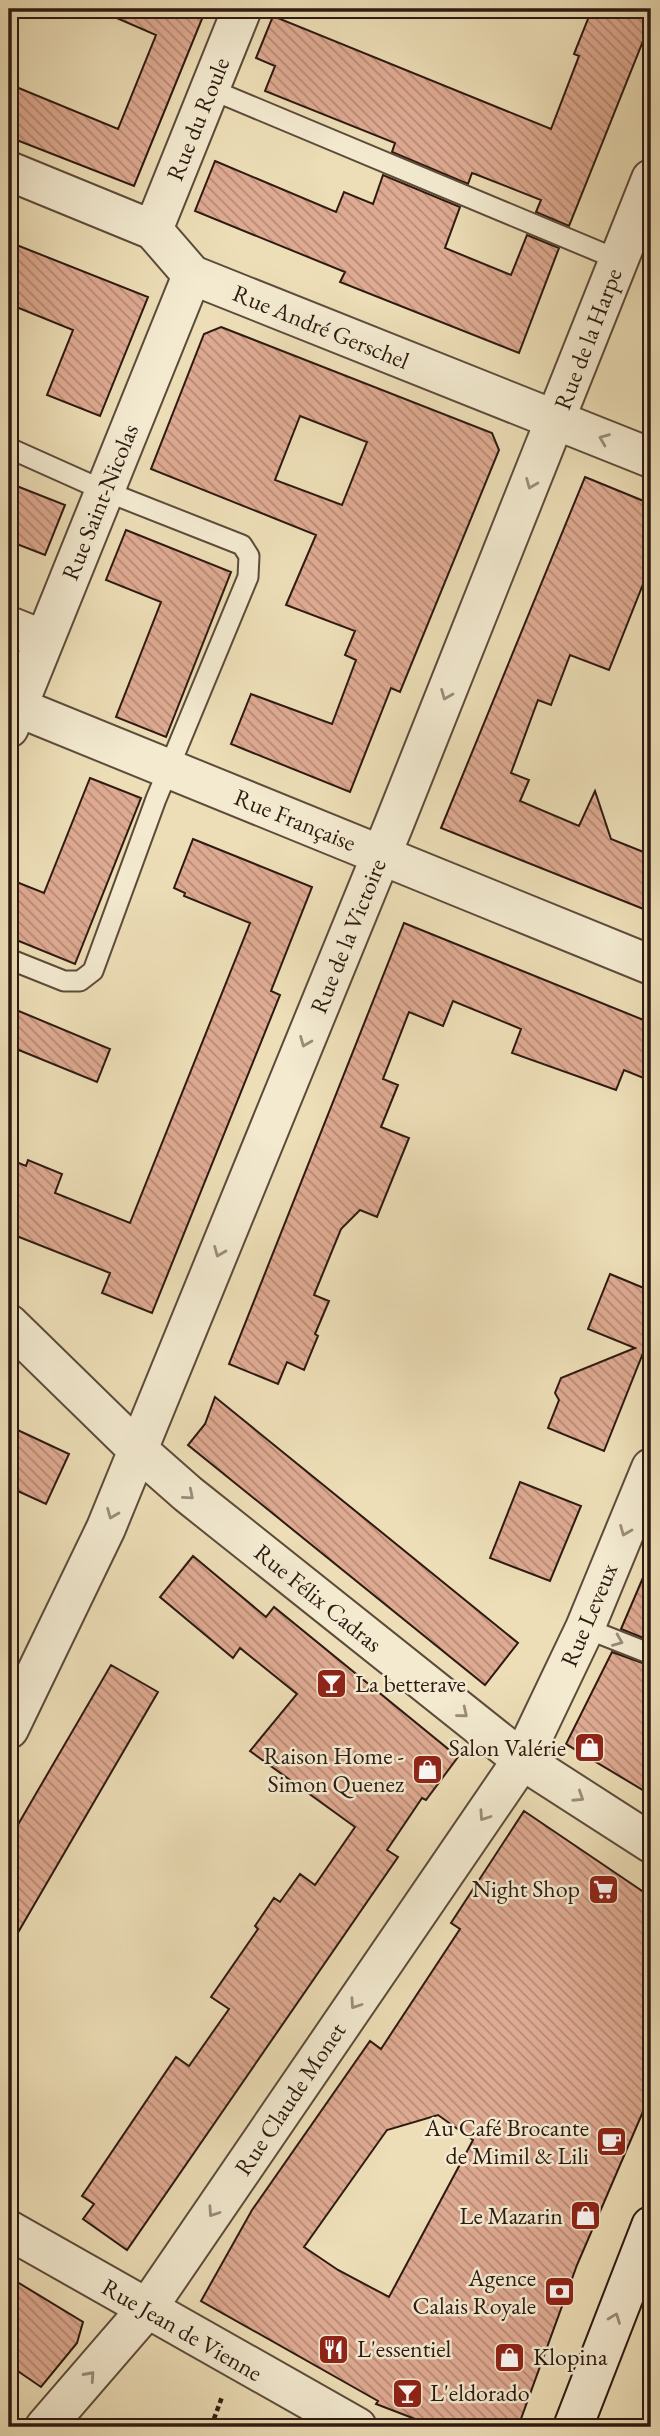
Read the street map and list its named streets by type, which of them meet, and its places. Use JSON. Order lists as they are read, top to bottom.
{
  "streets": {
    "street": [
      "Rue du Roule",
      "Rue André Gerschel",
      "Rue de la Harpe",
      "Rue Saint-Nicolas",
      "Rue Française",
      "Rue de la Victoire",
      "Rue Félix Cadras",
      "Rue Leveux",
      "Rue Claude Monet",
      "Rue Jean de Vienne"
    ]
  },
  "crossings": [
    ["Rue du Roule", "Rue André Gerschel"],
    ["Rue André Gerschel", "Rue de la Harpe"],
    ["Rue André Gerschel", "Rue Saint-Nicolas"],
    ["Rue André Gerschel", "Rue de la Victoire"],
    ["Rue de la Harpe", "Rue de la Victoire"],
    ["Rue Saint-Nicolas", "Rue Française"],
    ["Rue Française", "Rue de la Victoire"],
    ["Rue de la Victoire", "Rue Félix Cadras"],
    ["Rue Félix Cadras", "Rue Leveux"],
    ["Rue Félix Cadras", "Rue Claude Monet"],
    ["Rue Leveux", "Rue Claude Monet"],
    ["Rue Claude Monet", "Rue Jean de Vienne"]
  ],
  "one_way": ["Rue de la Victoire", "Rue Félix Cadras", "Rue Leveux"],
  "places": {
    "bar": ["La betterave", "L'eldorado"],
    "shop": [
      "Salon Valérie",
      "Raison Home - Simon Quenez",
      "Le Mazarin",
      "Klopina"
    ],
    "supermarket": ["Night Shop"],
    "cafe": ["Au Café Brocante de Mimil & Lili"],
    "bank": ["Agence Calais Royale"],
    "restaurant": ["L'essentiel"]
  }
}
